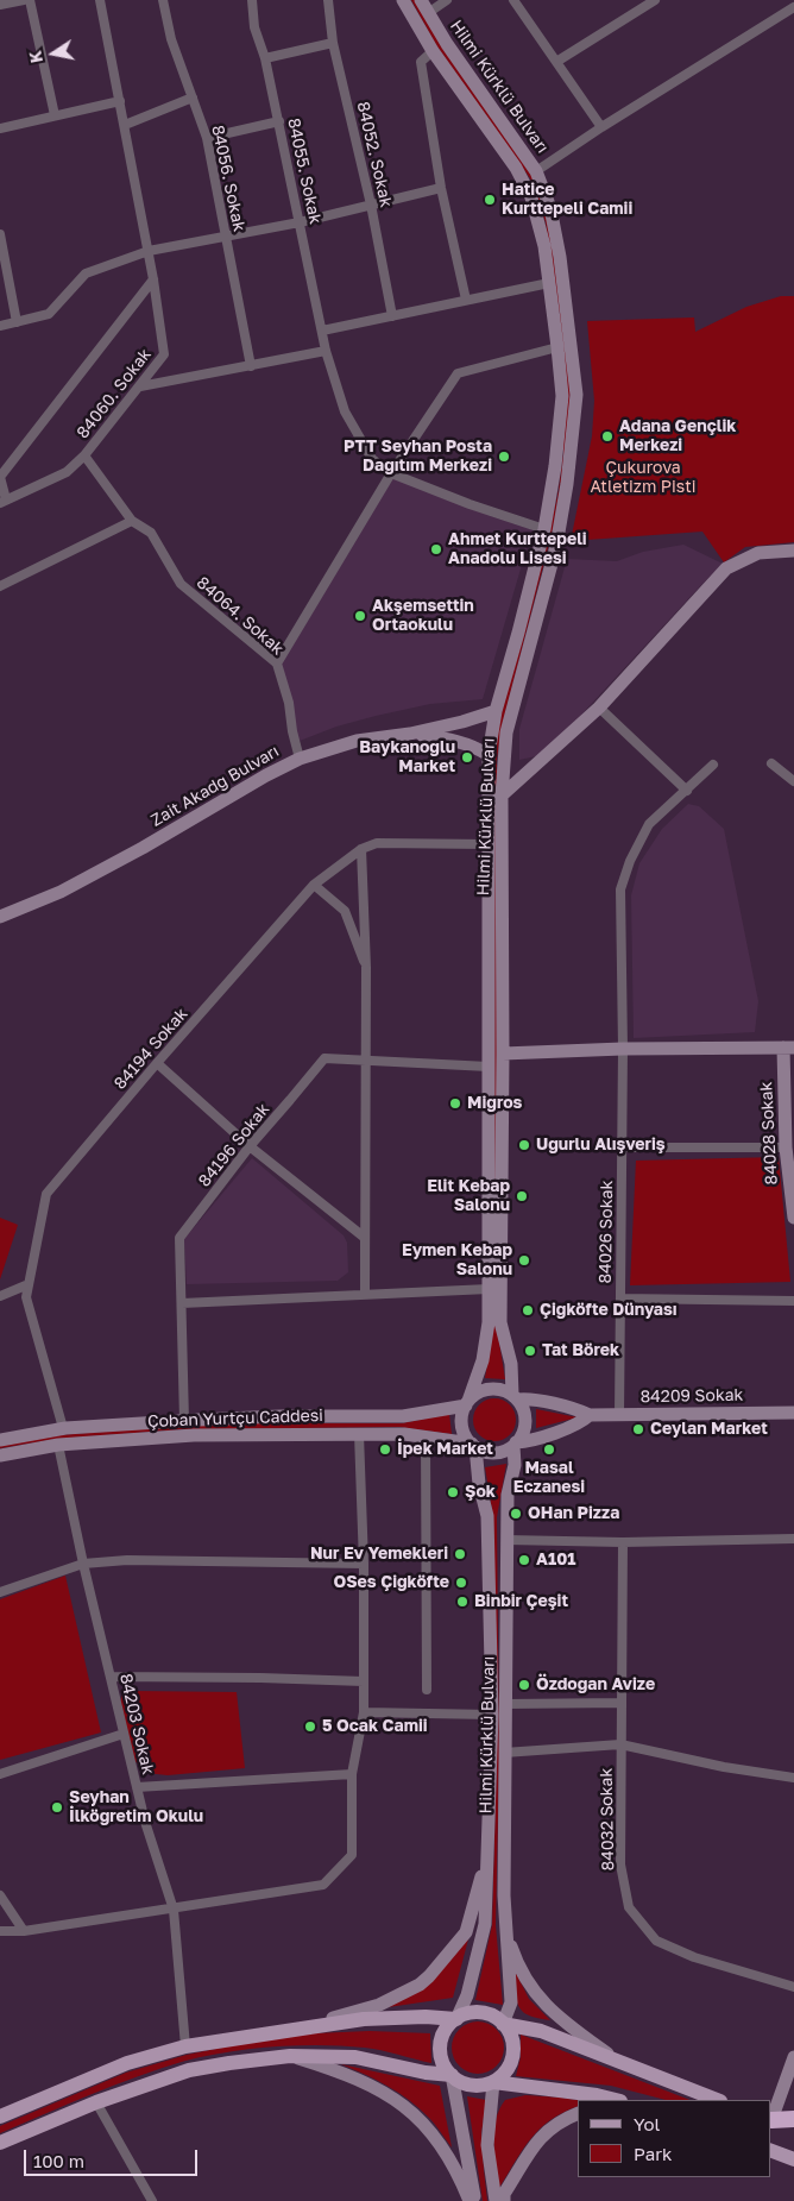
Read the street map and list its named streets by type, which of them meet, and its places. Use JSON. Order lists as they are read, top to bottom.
{
  "streets": {
    "main road": [
      "Hilmi Kürklü Bulvarı",
      "Zait Akadğ Bulvarı",
      "84028 Sokak",
      "84209 Sokak",
      "Çoban Yurtçu Caddesi"
    ],
    "street": [
      "84052. Sokak",
      "84055. Sokak",
      "84056. Sokak",
      "84060. Sokak",
      "84064. Sokak",
      "84194 Sokak",
      "84196 Sokak",
      "84026 Sokak",
      "84203 Sokak",
      "84032 Sokak"
    ]
  },
  "crossings": [
    ["Hilmi Kürklü Bulvarı", "84055. Sokak"],
    ["Hilmi Kürklü Bulvarı", "Zait Akadğ Bulvarı"],
    ["Hilmi Kürklü Bulvarı", "84194 Sokak"],
    ["Hilmi Kürklü Bulvarı", "84196 Sokak"],
    ["Hilmi Kürklü Bulvarı", "Çoban Yurtçu Caddesi"],
    ["84060. Sokak", "84064. Sokak"],
    ["84064. Sokak", "Zait Akadğ Bulvarı"],
    ["84194 Sokak", "Çoban Yurtçu Caddesi"],
    ["84196 Sokak", "Çoban Yurtçu Caddesi"],
    ["84026 Sokak", "84209 Sokak"],
    ["Çoban Yurtçu Caddesi", "84203 Sokak"]
  ],
  "parks": ["Çukurova Atletizm Pisti"],
  "places": [
    "Hatice Kurttepeli Camii",
    "Adana Gençlik Merkezi",
    "PTT Seyhan Posta Dağıtım Merkezi",
    "Ahmet Kurttepeli Anadolu Lisesi",
    "Akşemsettin Ortaokulu",
    "Baykanoglu Market",
    "Migros",
    "Uğurlu Alışveriş",
    "Elit Kebap Salonu",
    "Eymen Kebap Salonu",
    "Çiğköfte Dünyası",
    "Tat Börek",
    "Ceylan Market",
    "İpek Market",
    "Masal Eczanesi",
    "Şok",
    "OHan Pizza",
    "Nur Ev Yemekleri",
    "A101",
    "OSes Çiğköfte",
    "Binbir Çeşit",
    "Özdoğan Avize",
    "5 Ocak Camii",
    "Seyhan İlköğretim Okulu"
  ],
  "legend": ["Yol", "Park"],
  "scale_bar": "100 m",
  "north": "left"
}
